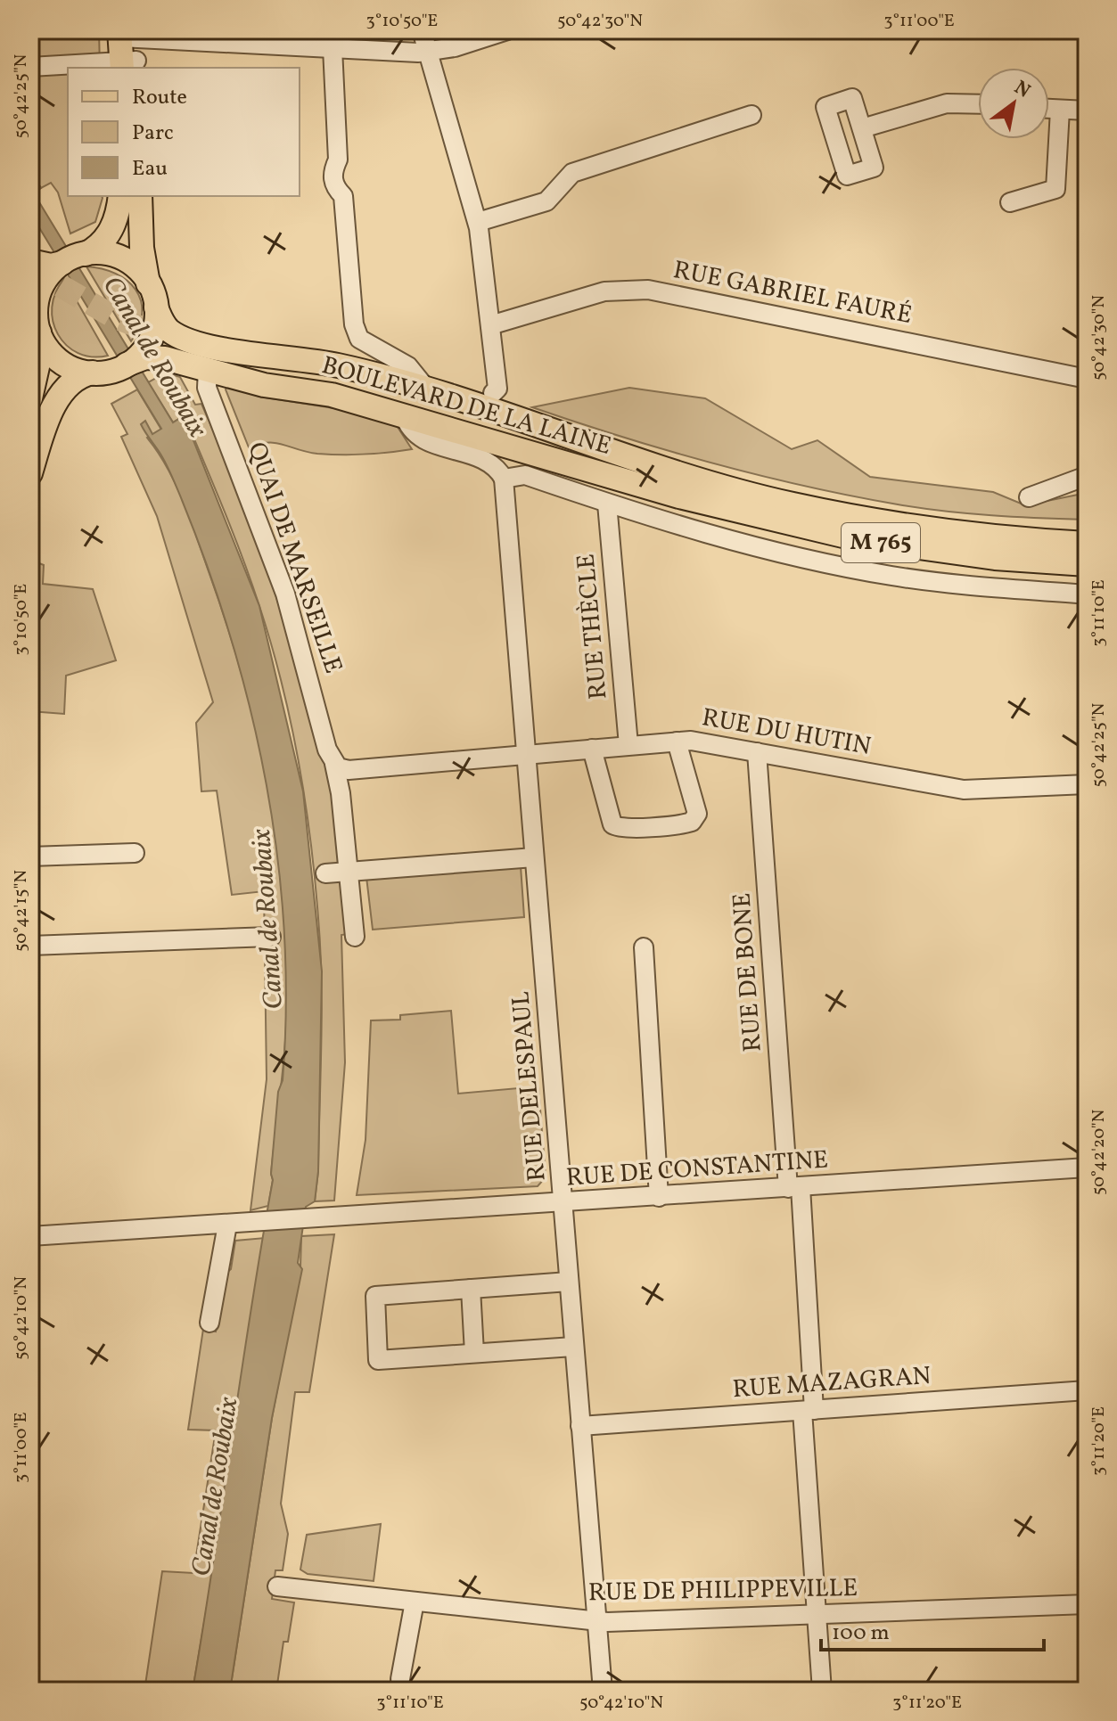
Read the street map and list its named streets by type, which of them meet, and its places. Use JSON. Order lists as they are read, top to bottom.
{
  "streets": {
    "main road": ["BOULEVARD DE LA LAINE", "M 765"],
    "street": [
      "RUE GABRIEL FAURÉ",
      "QUAI DE MARSEILLE",
      "RUE THÈCLE",
      "RUE DU HUTIN",
      "RUE DE BONE",
      "RUE DELESPAUL",
      "RUE DE CONSTANTINE",
      "RUE MAZAGRAN",
      "RUE DE PHILIPPEVILLE"
    ]
  },
  "crossings": [
    ["BOULEVARD DE LA LAINE", "QUAI DE MARSEILLE"],
    ["QUAI DE MARSEILLE", "RUE DU HUTIN"],
    ["RUE THÈCLE", "RUE DU HUTIN"],
    ["RUE DU HUTIN", "RUE DE BONE"],
    ["RUE DU HUTIN", "RUE DELESPAUL"],
    ["RUE DE BONE", "RUE DE CONSTANTINE"],
    ["RUE DE BONE", "RUE MAZAGRAN"],
    ["RUE DE BONE", "RUE DE PHILIPPEVILLE"],
    ["RUE DELESPAUL", "RUE DE CONSTANTINE"],
    ["RUE DELESPAUL", "RUE MAZAGRAN"],
    ["RUE DELESPAUL", "RUE DE PHILIPPEVILLE"]
  ],
  "water": ["Canal de Roubaix"],
  "legend": ["Route", "Parc", "Eau"],
  "scale_bar": "100 m",
  "north": "top right",
  "coordinates": [
    "3°10'50\"E",
    "50°42'30\"N",
    "3°11'00\"E",
    "50°42'25\"N",
    "3°11'10\"E",
    "50°42'15\"N",
    "50°42'20\"N",
    "50°42'10\"N",
    "3°11'20\"E"
  ]
}
